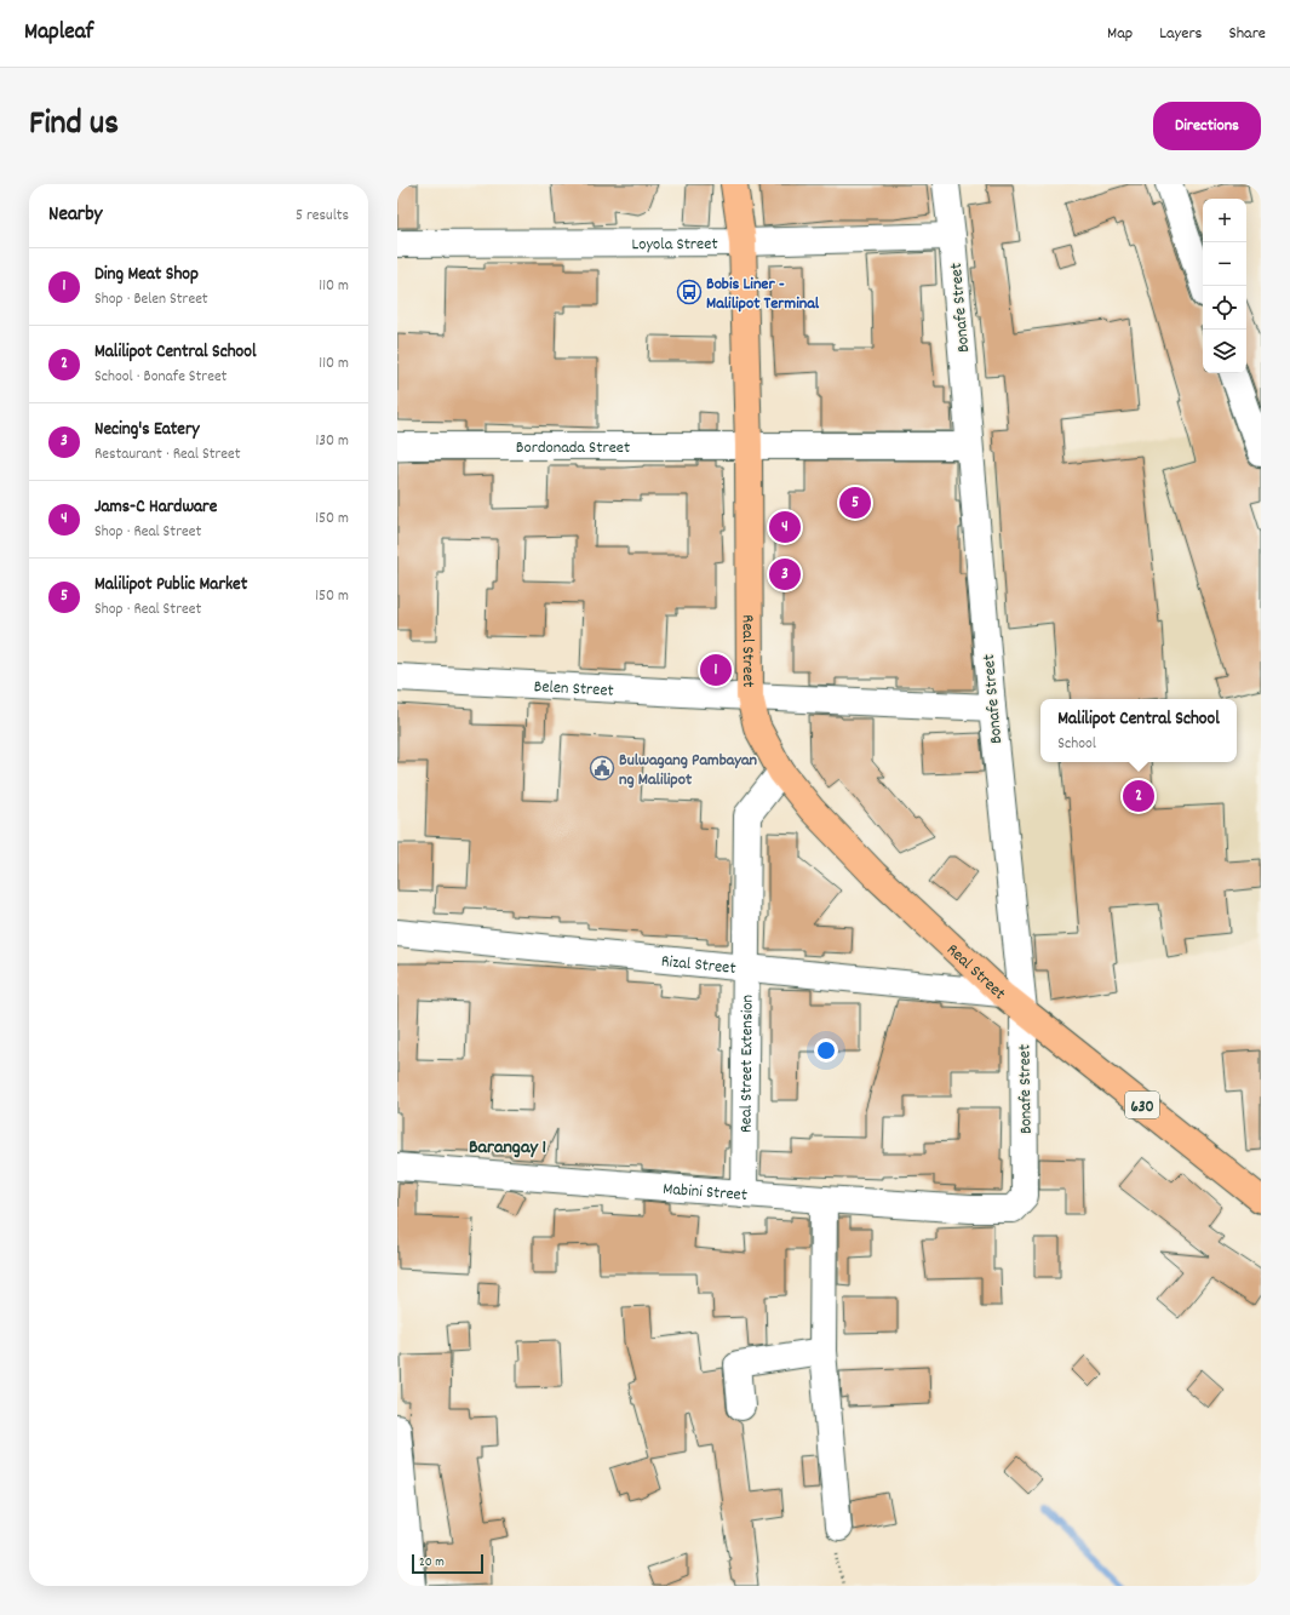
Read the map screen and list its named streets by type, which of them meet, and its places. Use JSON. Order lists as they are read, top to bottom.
{
  "streets": {
    "main road": ["Real Street", "630"],
    "street": [
      "Loyola Street",
      "Bonafe Street",
      "Bordonada Street",
      "Belen Street",
      "Rizal Street",
      "Real Street Extension",
      "Mabini Street"
    ]
  },
  "crossings": [
    ["Loyola Street", "Bonafe Street"],
    ["Loyola Street", "Real Street"],
    ["Bonafe Street", "Bordonada Street"],
    ["Bonafe Street", "Real Street"],
    ["Bonafe Street", "Belen Street"],
    ["Bonafe Street", "630"],
    ["Bonafe Street", "Mabini Street"],
    ["Bordonada Street", "Real Street"],
    ["Real Street", "Belen Street"],
    ["Real Street", "Rizal Street"],
    ["Real Street", "Real Street Extension"],
    ["Real Street", "630"],
    ["Rizal Street", "Real Street Extension"],
    ["Real Street Extension", "Mabini Street"]
  ],
  "districts": ["Barangay 1"],
  "places": {
    "bus stop": ["Bobis Liner - Malilipot Terminal"],
    "public building": ["Bulwagang Pambayan ng Malilipot"]
  },
  "scale_bar": "20 m",
  "page": {
    "header": "Mapleaf",
    "nav": ["Map", "Layers", "Share"],
    "title": "Find us",
    "buttons": "Directions",
    "heading": ["Nearby", "5 results"],
    "map_buttons": ["+", "−"],
    "list": [
      {
        "mark": "1",
        "name": "Ding Meat Shop",
        "note": "Shop · Belen Street",
        "value": "110 m"
      },
      {
        "mark": "2",
        "name": "Malilipot Central School",
        "note": "School · Bonafe Street",
        "value": "110 m"
      },
      {
        "mark": "3",
        "name": "Necing's Eatery",
        "note": "Restaurant · Real Street",
        "value": "130 m"
      },
      {
        "mark": "4",
        "name": "Jams-C Hardware",
        "note": "Shop · Real Street",
        "value": "150 m"
      },
      {
        "mark": "5",
        "name": "Malilipot Public Market",
        "note": "Shop · Real Street",
        "value": "150 m"
      }
    ],
    "pins": [
      "5",
      "4",
      "3",
      "1",
      "2"
    ],
    "popup": ["Malilipot Central School", "School"],
    "scale": "20 m"
  }
}
